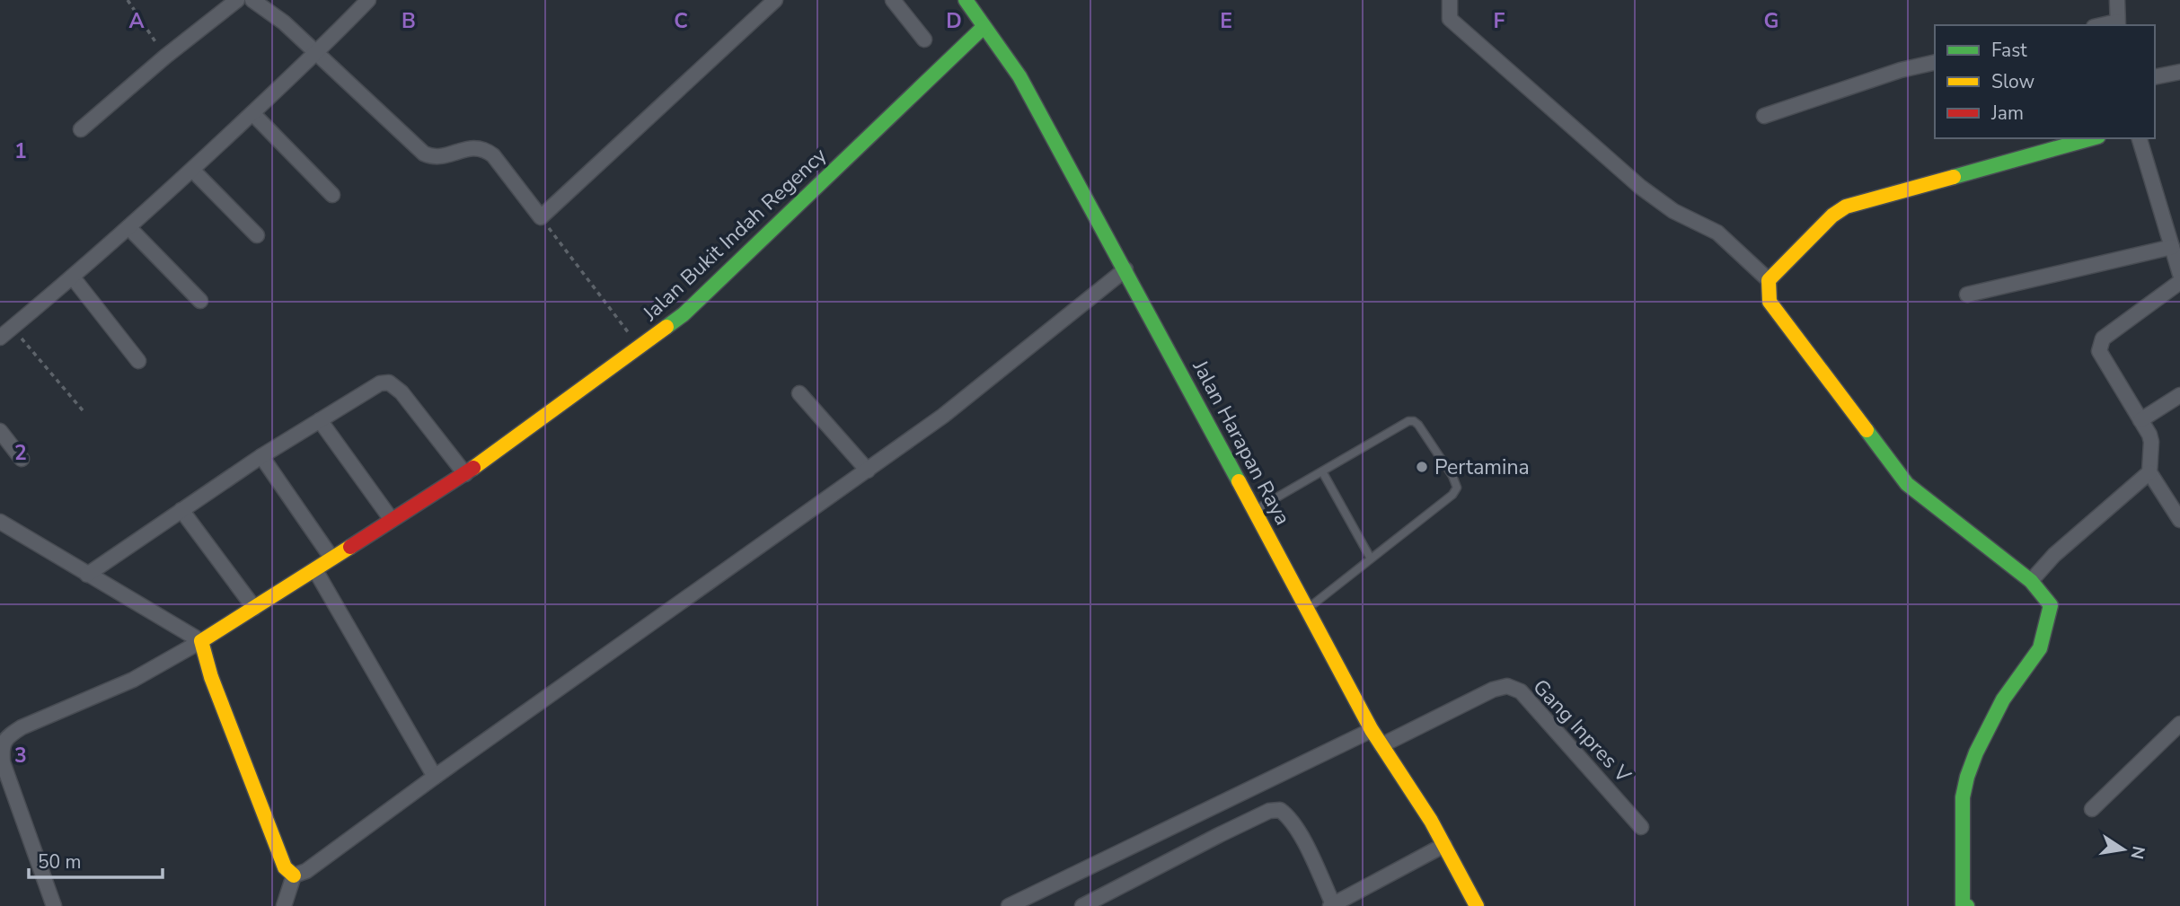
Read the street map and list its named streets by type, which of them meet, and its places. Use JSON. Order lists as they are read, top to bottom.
{
  "streets": {
    "street": ["Jalan Bukit Indah Regency", "Jalan Harapan Raya", "Gang Inpres V"]
  },
  "crossings": [
    ["Jalan Bukit Indah Regency", "Jalan Harapan Raya"],
    ["Jalan Harapan Raya", "Gang Inpres V"]
  ],
  "places": ["Pertamina"],
  "legend": ["Fast", "Slow", "Jam"],
  "scale_bar": "50 m",
  "north": "right",
  "grid": {
    "columns": [
      "A",
      "B",
      "C",
      "D",
      "E",
      "F",
      "G"
    ],
    "rows": ["1", "2", "3"]
  }
}
